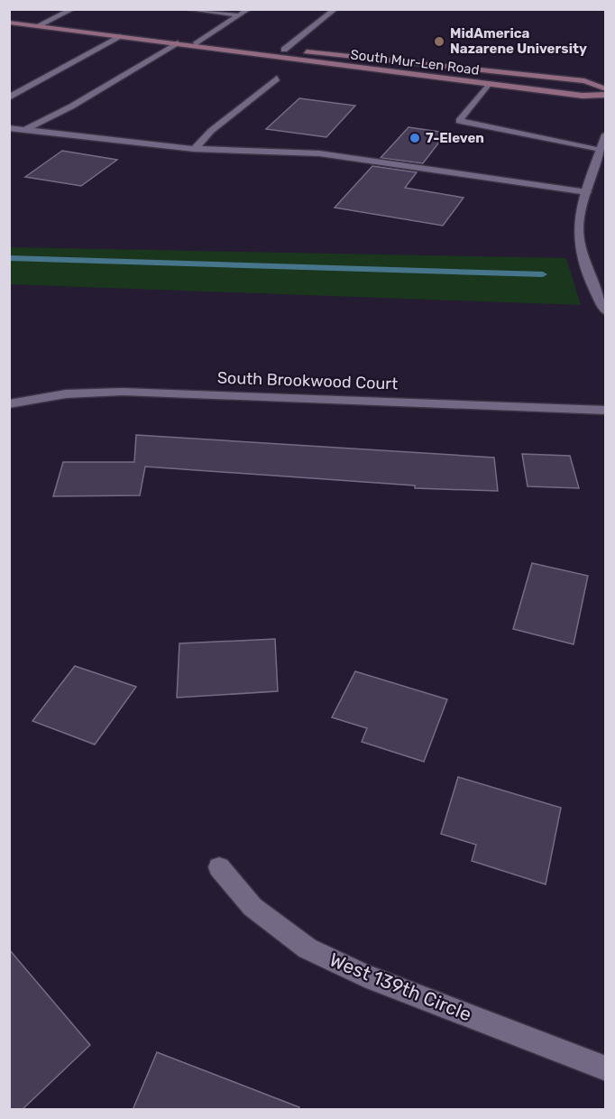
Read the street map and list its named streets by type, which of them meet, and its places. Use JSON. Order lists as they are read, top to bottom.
{
  "streets": {
    "main road": ["South Mur-Len Road"],
    "street": ["South Brookwood Court", "West 139th Circle"]
  },
  "places": ["MidAmerica Nazarene University", "7-Eleven"]
}
